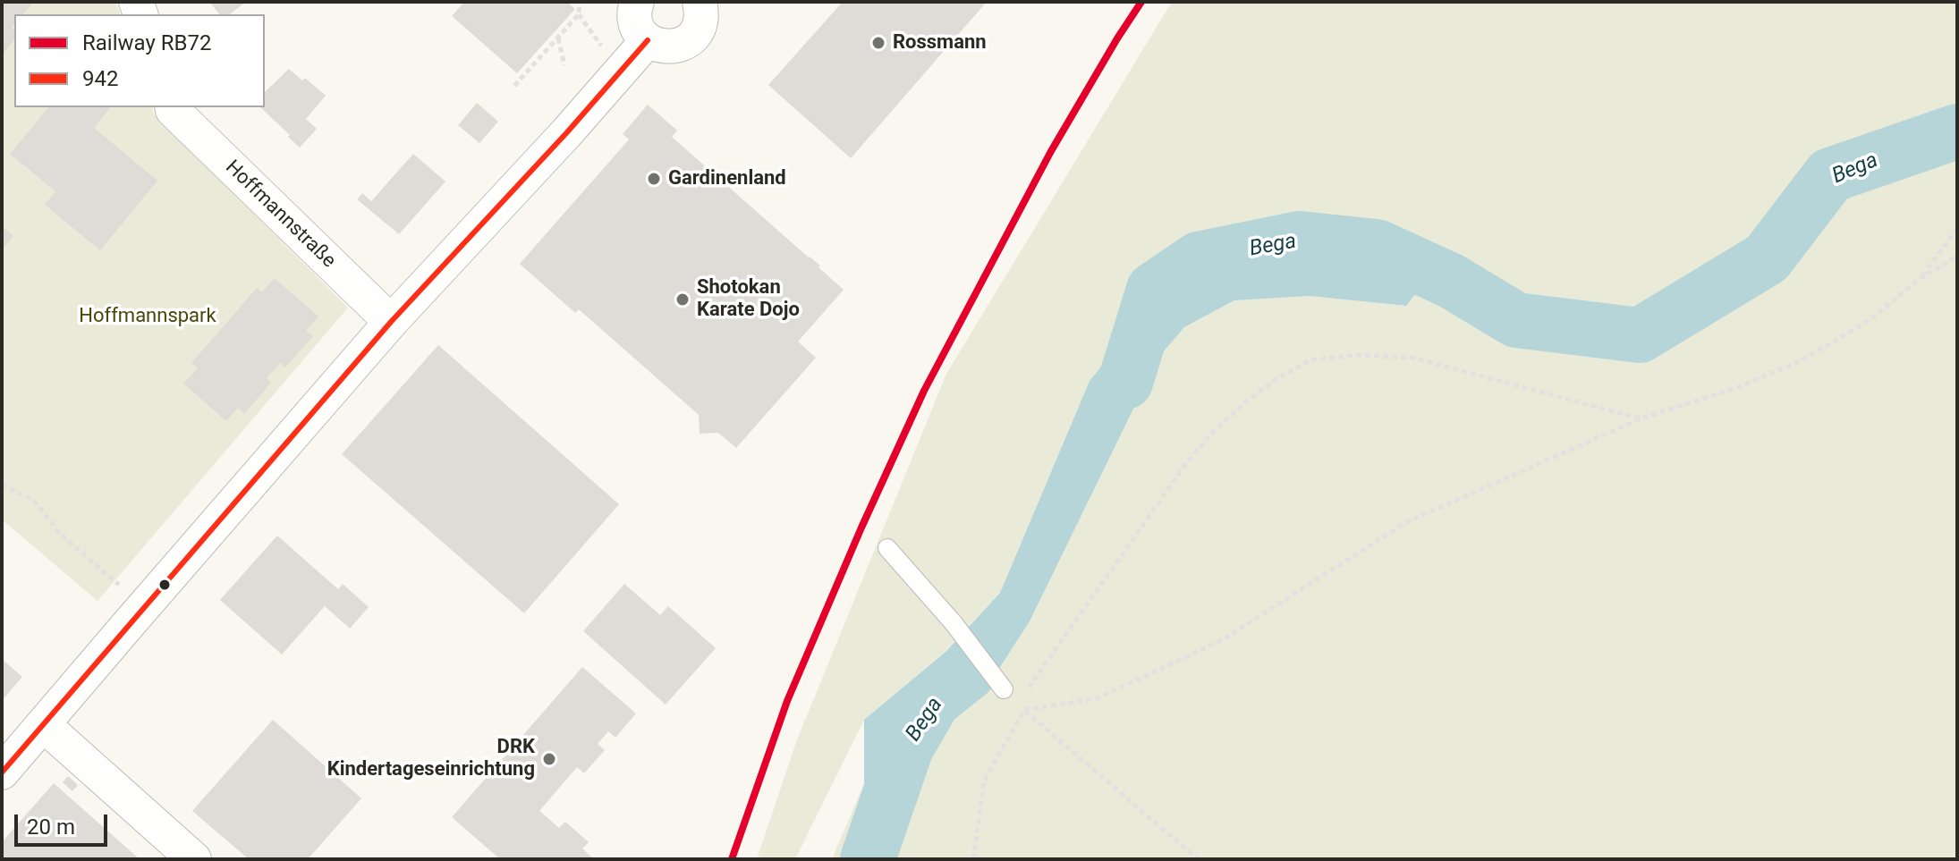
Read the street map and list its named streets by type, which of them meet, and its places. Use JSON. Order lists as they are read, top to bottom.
{
  "streets": {
    "street": ["Hoffmannstraße"]
  },
  "water": ["Bega"],
  "parks": ["Hoffmannspark"],
  "places": [
    "Rossmann",
    "Gardinenland",
    "Shotokan Karate Dojo",
    "DRK Kindertageseinrichtung"
  ],
  "lines": ["rail line RB72", "transit line 942"],
  "legend": ["Railway RB72", "942"],
  "scale_bar": "20 m"
}
